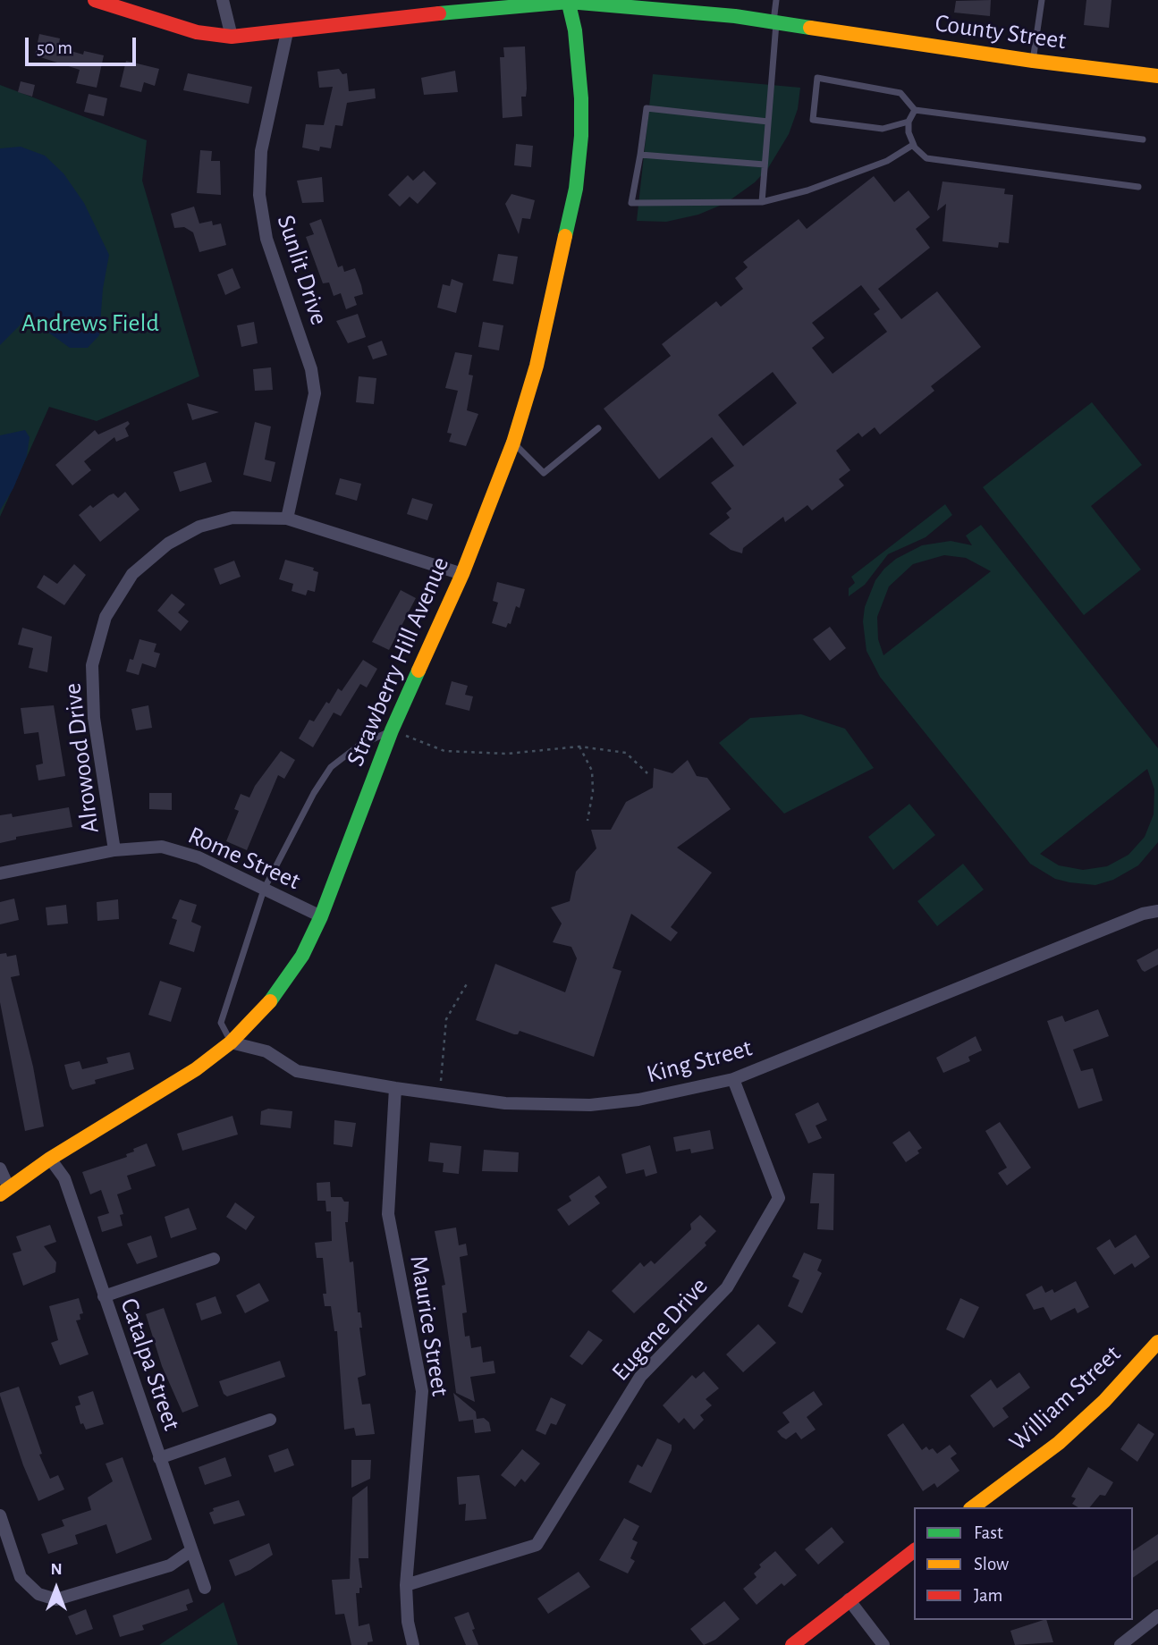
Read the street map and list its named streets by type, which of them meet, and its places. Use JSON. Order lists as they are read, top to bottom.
{
  "streets": {
    "street": [
      "County Street",
      "Sunlit Drive",
      "Strawberry Hill Avenue",
      "Alrowood Drive",
      "Rome Street",
      "King Street",
      "Maurice Street",
      "Eugene Drive",
      "Catalpa Street",
      "William Street"
    ]
  },
  "crossings": [
    ["County Street", "Sunlit Drive"],
    ["County Street", "Strawberry Hill Avenue"],
    ["Sunlit Drive", "Alrowood Drive"],
    ["Strawberry Hill Avenue", "Alrowood Drive"],
    ["Strawberry Hill Avenue", "Rome Street"],
    ["Strawberry Hill Avenue", "King Street"],
    ["Strawberry Hill Avenue", "Catalpa Street"],
    ["Alrowood Drive", "Rome Street"],
    ["King Street", "Maurice Street"],
    ["King Street", "Eugene Drive"],
    ["Maurice Street", "Eugene Drive"]
  ],
  "parks": ["Andrews Field"],
  "legend": ["Fast", "Slow", "Jam"],
  "scale_bar": "50 m",
  "north": "top"
}
